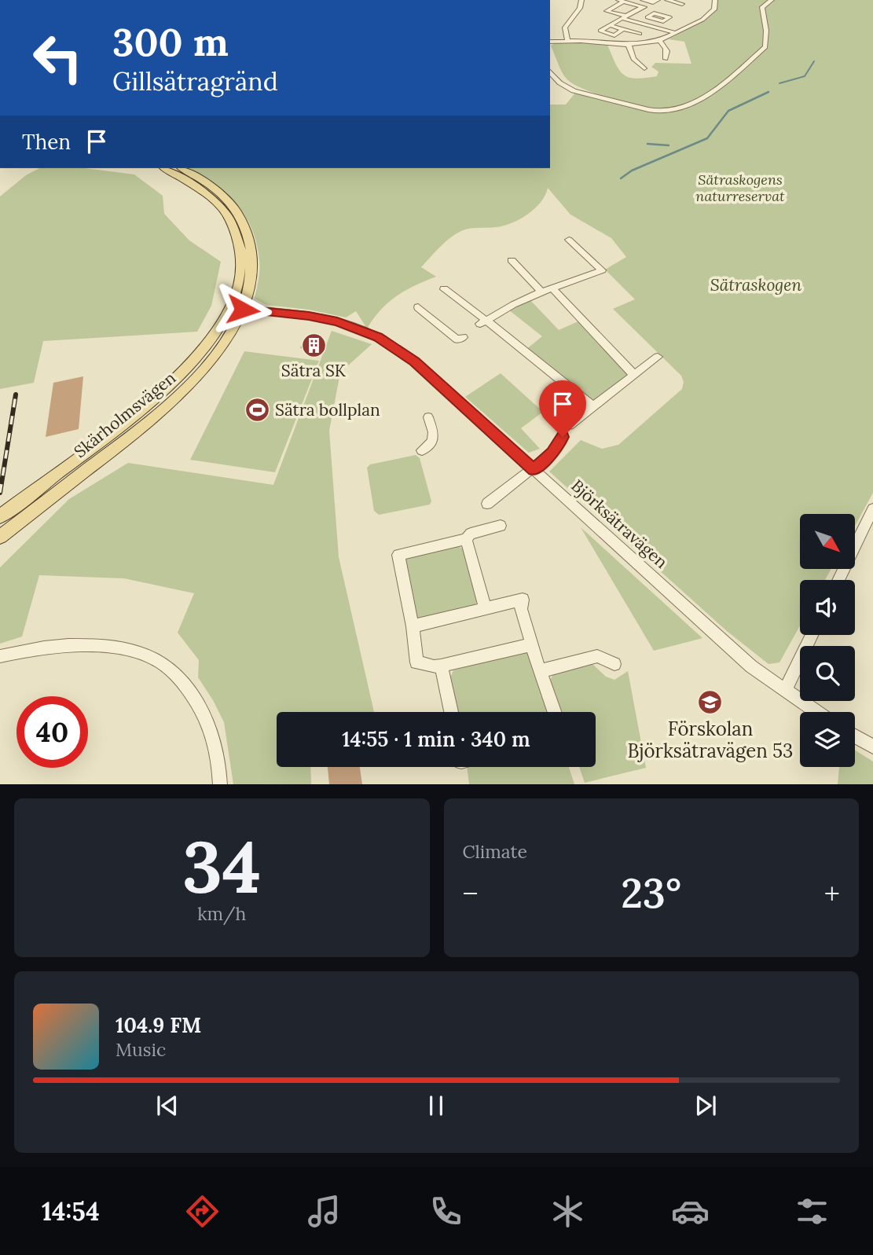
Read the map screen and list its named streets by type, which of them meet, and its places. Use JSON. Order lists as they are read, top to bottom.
{
  "streets": {
    "main road": ["Skärholmsvägen"],
    "street": ["Björksätravägen"]
  },
  "crossings": [
    ["Skärholmsvägen", "Björksätravägen"]
  ],
  "parks": ["Sätraskogens naturreservat", "Sätraskogen"],
  "places": {
    "building": ["Sätra SK"],
    "sports": ["Sätra bollplan"],
    "school or university": ["Förskolan Björksätravägen 53"]
  },
  "north": "bottom right",
  "page": {
    "turn": ["300 m", "Gillsätragränd"],
    "then": "Then",
    "limit": "40",
    "trip": "14:55 · 1 min · 340 m",
    "tile": [
      ["34", "km/h"],
      "Climate"
    ],
    "heat": ["−", "23°", "+"],
    "song": ["104.9 FM", "Music"],
    "tabs": "14:54"
  }
}
